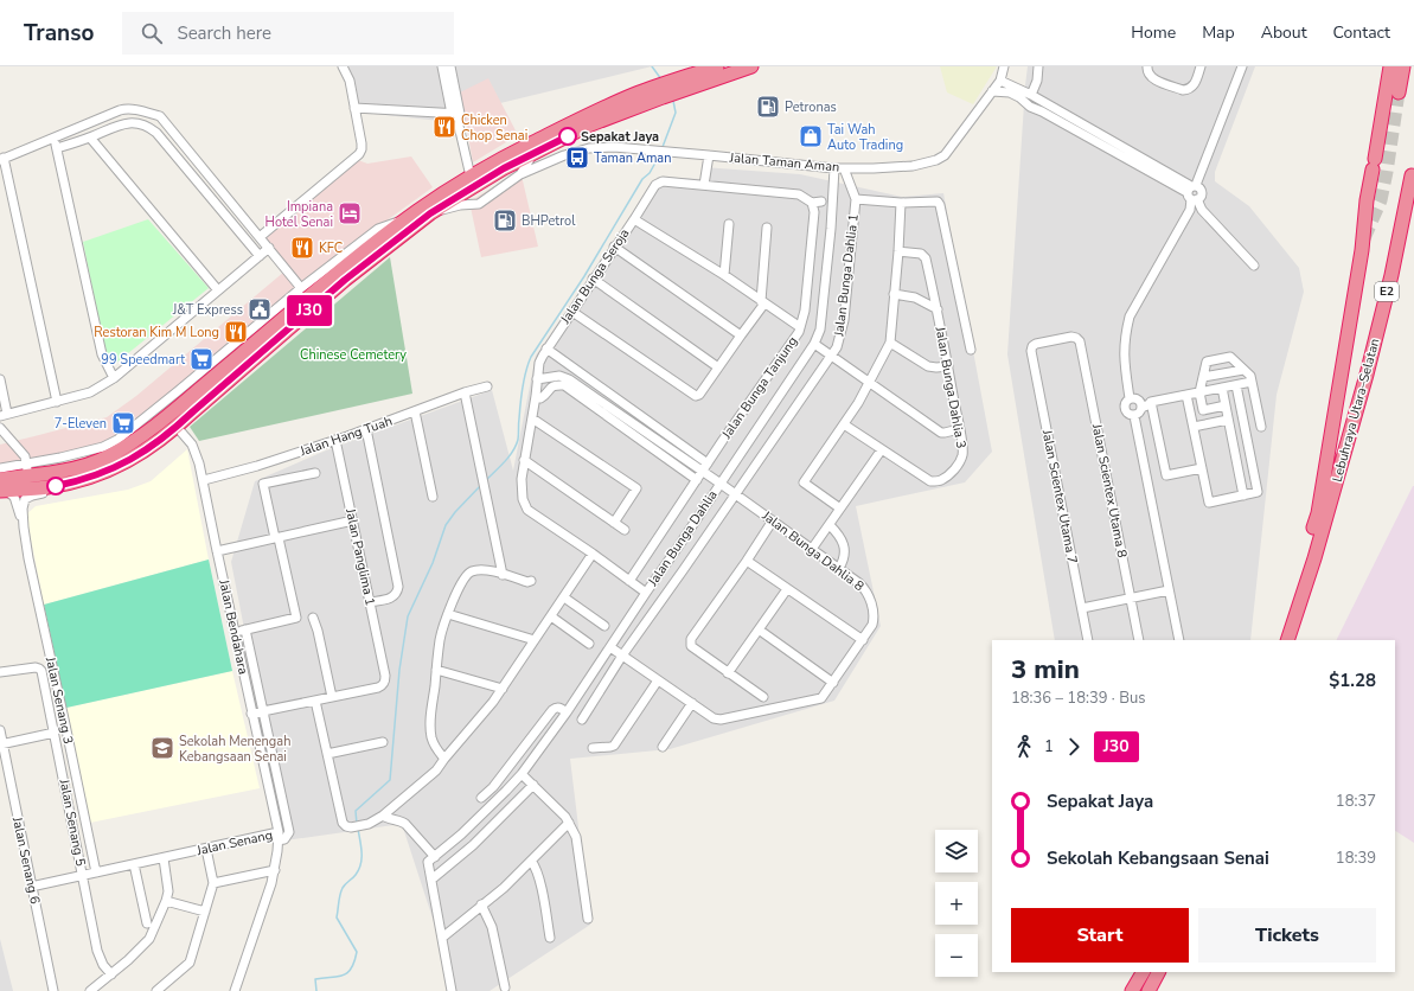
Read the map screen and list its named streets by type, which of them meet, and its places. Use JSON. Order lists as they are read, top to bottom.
{
  "streets": {
    "highway": ["E2", "Lebuhraya Utara–Selatan"],
    "street": [
      "Jalan Taman Aman",
      "Jalan Bunga Dahlia 1",
      "Jalan Bunga Seroja",
      "Jalan Bunga Tanjung",
      "Jalan Bunga Dahlia 3",
      "Jalan Hang Tuah",
      "Jalan Scientex Utama 8",
      "Jalan Scientex Utama 7",
      "Jalan Bunga Dahlia",
      "Jalan Bunga Dahlia 8",
      "Jalan Panglima 1",
      "Jalan Bendahara",
      "Jalan Senang 3",
      "Jalan Senang 5",
      "Jalan Senang",
      "Jalan Senang 6"
    ]
  },
  "crossings": [
    ["Jalan Taman Aman", "Jalan Bunga Dahlia 1"],
    ["Jalan Taman Aman", "Jalan Bunga Dahlia"],
    ["Jalan Bunga Dahlia 1", "Jalan Bunga Dahlia 8"],
    ["Jalan Bunga Seroja", "Jalan Bunga Tanjung"],
    ["Jalan Bunga Tanjung", "Jalan Bunga Dahlia 8"],
    ["Jalan Hang Tuah", "Jalan Panglima 1"],
    ["Jalan Hang Tuah", "Jalan Bendahara"],
    ["Jalan Scientex Utama 8", "Jalan Scientex Utama 7"],
    ["Jalan Bunga Dahlia", "Jalan Bunga Dahlia 8"],
    ["Jalan Bendahara", "Jalan Senang"],
    ["Jalan Senang 3", "Jalan Senang"],
    ["Jalan Senang 5", "Jalan Senang"],
    ["Jalan Senang", "Jalan Senang 6"]
  ],
  "parks": ["Chinese Cemetery"],
  "places": {
    "fuel station": ["Petronas", "BHPetrol"],
    "restaurant": ["Chicken Chop Senai", "KFC", "Restoran Kim M Long"],
    "other": ["Sepakat Jaya"],
    "shop": ["Tai Wah Auto Trading"],
    "bus stop": ["Taman Aman"],
    "hotel": ["Impiana Hotel Senai"],
    "public building": ["J&T Express"],
    "supermarket": ["99 Speedmart", "7-Eleven"],
    "school or university": ["Sekolah Menengah Kebangsaan Senai"]
  },
  "lines": ["bus line J30"],
  "page": {
    "header": "Transo",
    "search": "Search here",
    "nav": [
      "Home",
      "Map",
      "About",
      "Contact"
    ],
    "on_map": "J30",
    "heading": ["3 min", "18:36 – 18:39 · Bus", "$1.28"],
    "legs": ["1", "J30"],
    "list": [
      {
        "name": "Sepakat Jaya",
        "value": "18:37"
      },
      {
        "name": "Sekolah Kebangsaan Senai",
        "value": "18:39"
      }
    ],
    "map_buttons": ["+", "−"],
    "buttons": ["Start", "Tickets"]
  }
}
